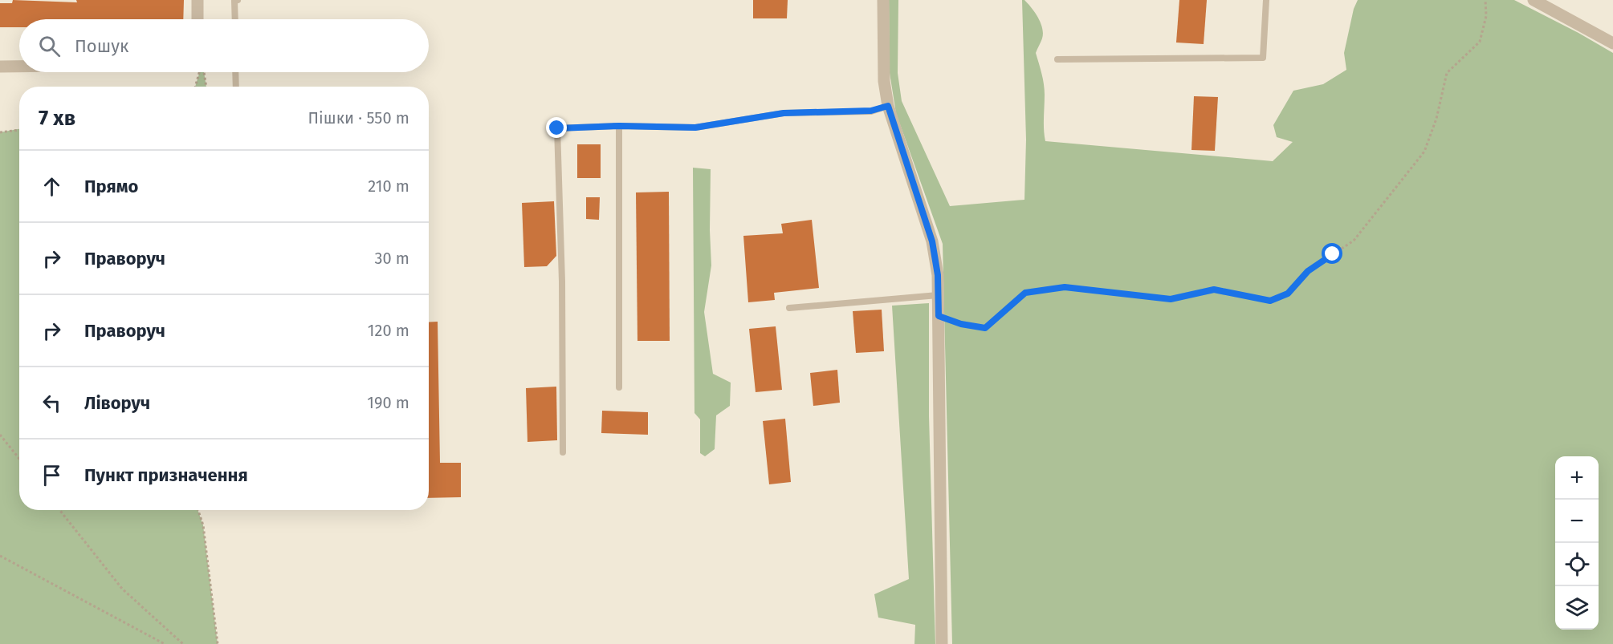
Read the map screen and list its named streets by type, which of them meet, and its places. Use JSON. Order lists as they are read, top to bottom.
{
  "page": {
    "search": "Пошук",
    "heading": ["7 хв", "Пішки · 550 m"],
    "list": [
      ["Прямо", "210 m"],
      ["Праворуч", "30 m"],
      ["Праворуч", "120 m"],
      ["Ліворуч", "190 m"],
      "Пункт призначення"
    ],
    "map_buttons": ["+", "−"]
  }
}
